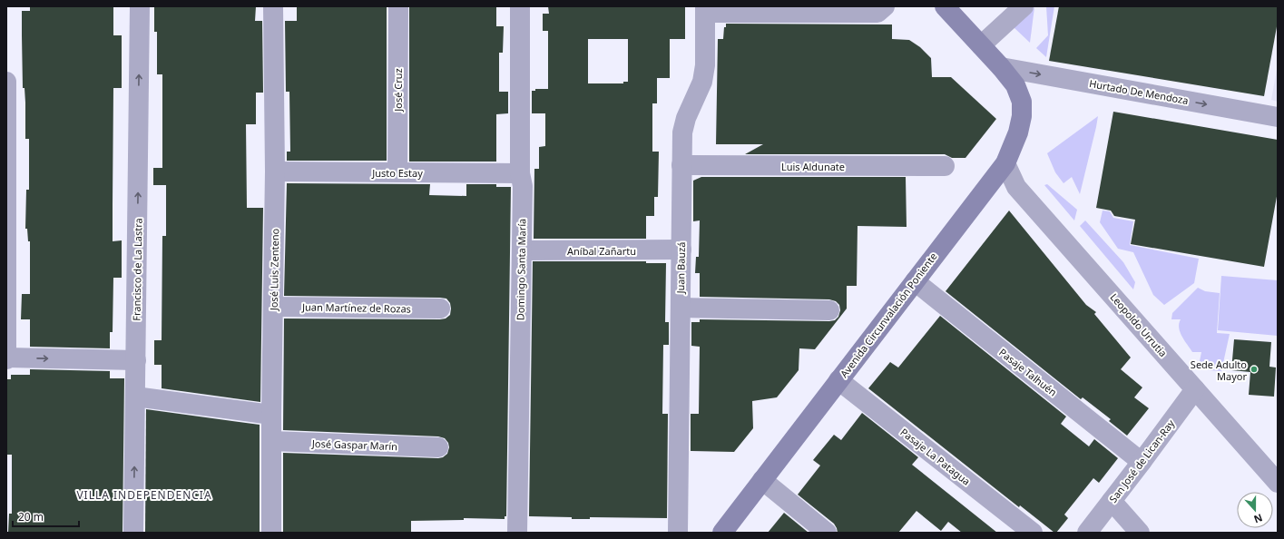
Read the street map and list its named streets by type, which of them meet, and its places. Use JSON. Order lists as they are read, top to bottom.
{
  "streets": {
    "street": [
      "José Cruz",
      "Hurtado De Mendoza",
      "Luis Aldunate",
      "Justo Estay",
      "Aníbal Zañartu",
      "Juan Bauzá",
      "Francisco de La Lastra",
      "José Luis Zenteno",
      "Domingo Santa María",
      "Juan Martínez de Rozas",
      "Avenida Circunvalación Poniente",
      "Leopoldo Urrutia",
      "Pasaje Talhuén",
      "José Gaspar Marín",
      "Pasaje La Patagua",
      "San José de Lican-Ray"
    ]
  },
  "crossings": [
    ["José Cruz", "Justo Estay"],
    ["Hurtado De Mendoza", "Avenida Circunvalación Poniente"],
    ["Luis Aldunate", "Juan Bauzá"],
    ["Justo Estay", "José Luis Zenteno"],
    ["Justo Estay", "Domingo Santa María"],
    ["Aníbal Zañartu", "Juan Bauzá"],
    ["Aníbal Zañartu", "Domingo Santa María"],
    ["José Luis Zenteno", "Juan Martínez de Rozas"],
    ["José Luis Zenteno", "José Gaspar Marín"],
    ["Avenida Circunvalación Poniente", "Leopoldo Urrutia"],
    ["Avenida Circunvalación Poniente", "Pasaje Talhuén"],
    ["Avenida Circunvalación Poniente", "Pasaje La Patagua"],
    ["Leopoldo Urrutia", "San José de Lican-Ray"],
    ["Pasaje Talhuén", "San José de Lican-Ray"]
  ],
  "one_way": ["Hurtado De Mendoza"],
  "districts": ["VILLA INDEPENDENCIA"],
  "places": ["Sede Adulto Mayor"],
  "scale_bar": "20 m",
  "north": "bottom"
}
